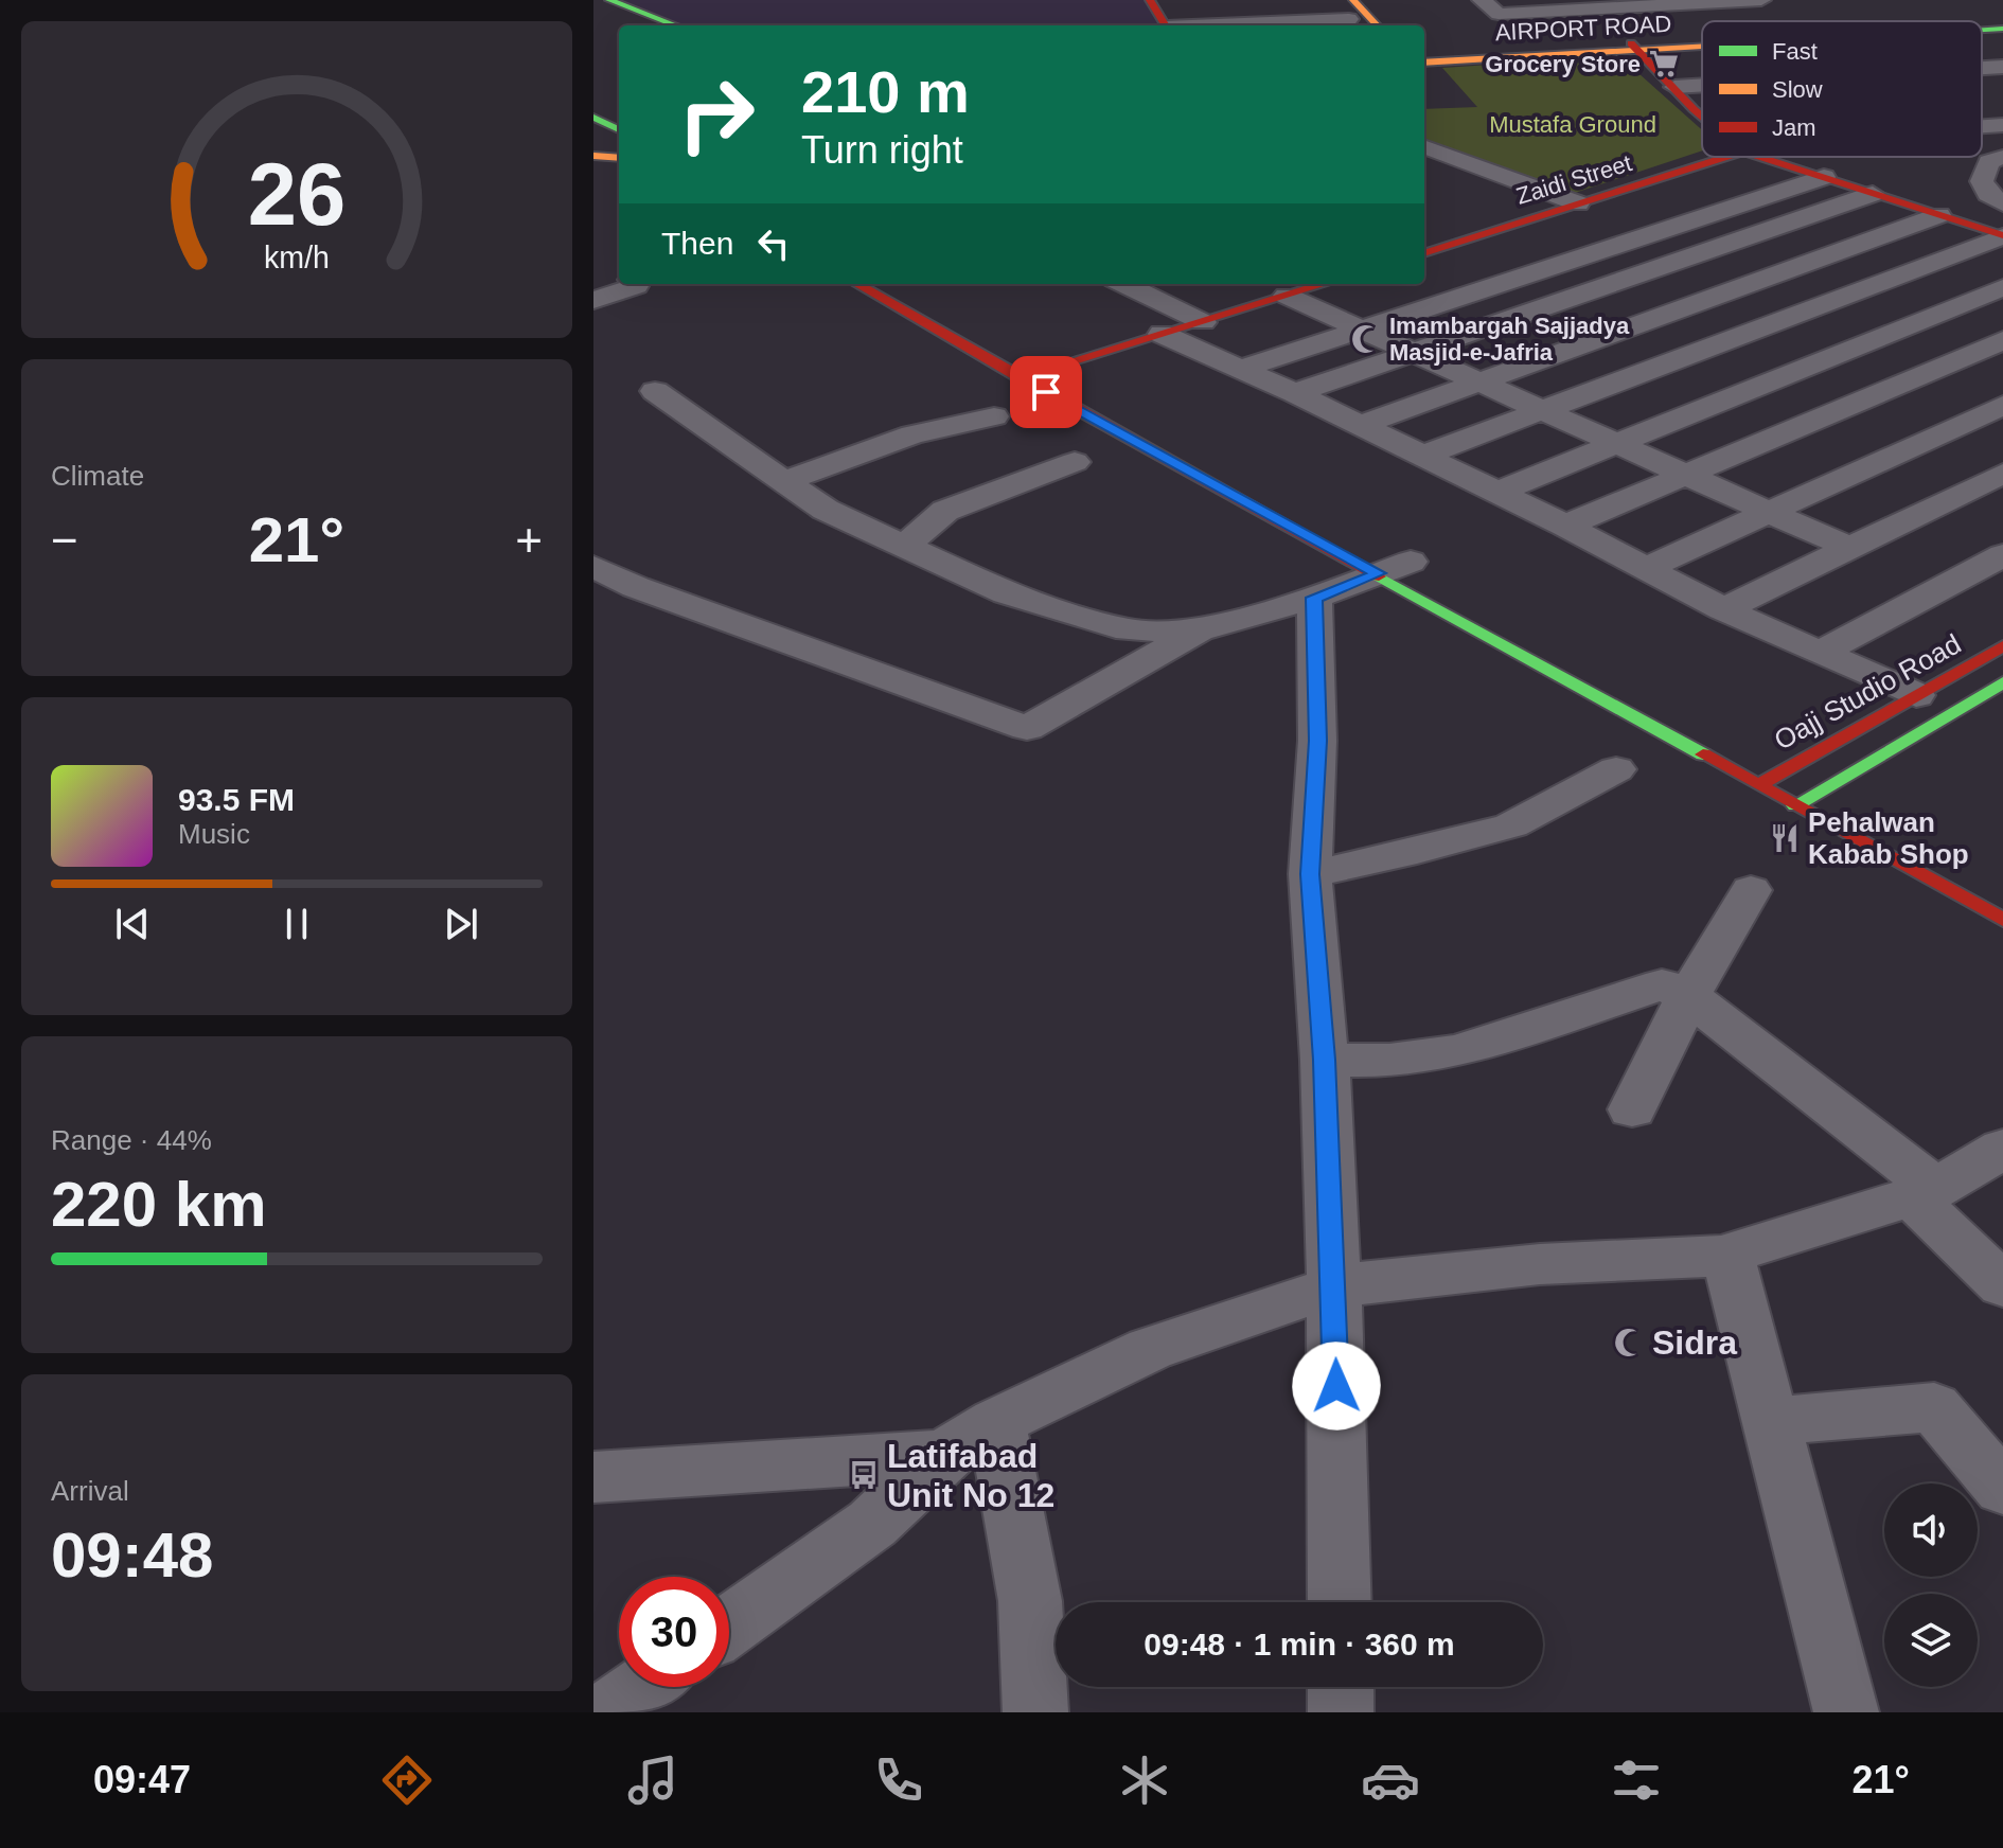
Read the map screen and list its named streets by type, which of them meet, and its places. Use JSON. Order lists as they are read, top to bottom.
{
  "streets": {
    "main road": ["AIRPORT ROAD", "Zaidi Street", "Oajj Studio Road"]
  },
  "parks": ["Mustafa Ground"],
  "places": {
    "supermarket": ["Grocery Store"],
    "mosque": ["Imambargah Sajjadya Masjid-e-Jafria", "Sidra"],
    "restaurant": ["Pehalwan Kabab Shop"],
    "bus stop": ["Latifabad Unit No 12"]
  },
  "legend": ["Fast", "Slow", "Jam"],
  "page": {
    "turn": ["210 m", "Turn right"],
    "then": "Then",
    "tile": [
      "Climate",
      ["Range · 44%", "220 km"],
      ["Arrival", "09:48"]
    ],
    "heat": ["−", "21°", "+"],
    "song": ["93.5 FM", "Music"],
    "limit": "30",
    "trip": "09:48 · 1 min · 360 m",
    "tabs": ["09:47", "21°"],
    "gauge": ["26", "km/h"]
  }
}
